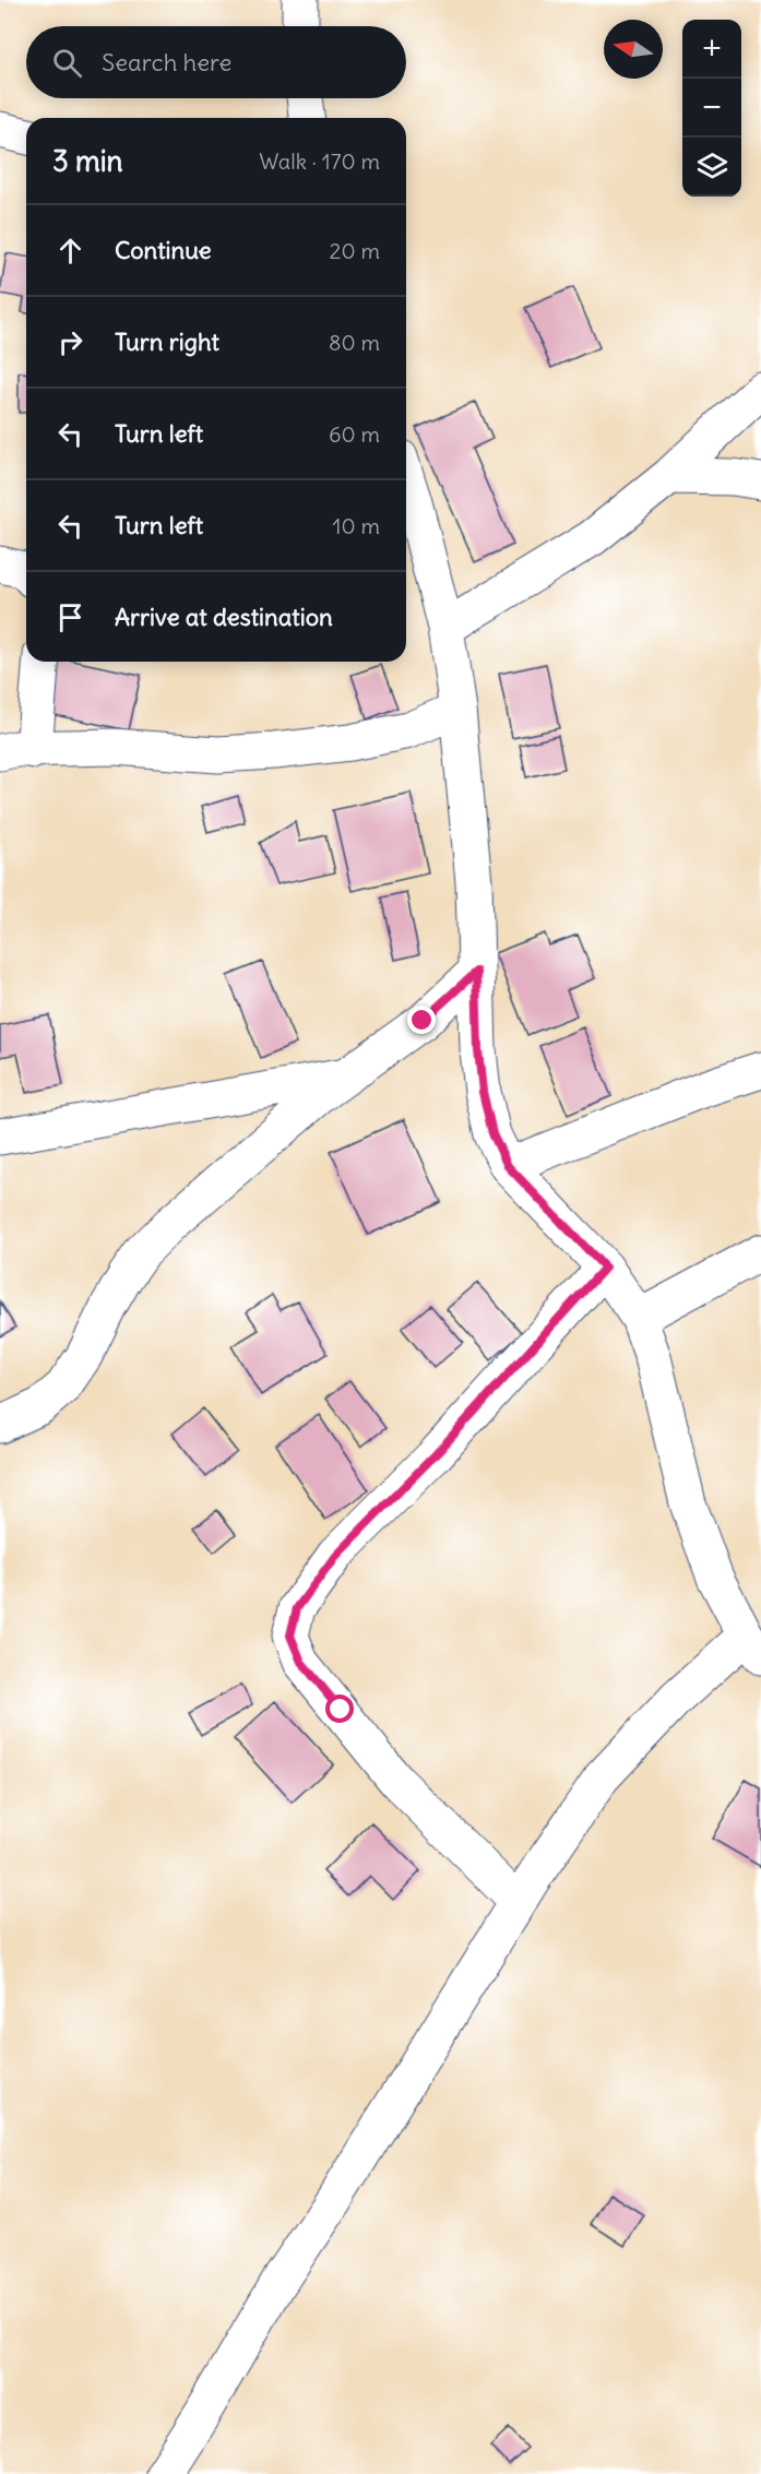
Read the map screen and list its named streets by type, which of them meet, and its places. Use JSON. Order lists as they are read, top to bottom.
{
  "north": "left",
  "page": {
    "map_buttons": ["+", "−"],
    "search": "Search here",
    "heading": ["3 min", "Walk · 170 m"],
    "list": [
      ["Continue", "20 m"],
      ["Turn right", "80 m"],
      ["Turn left", "60 m"],
      ["Turn left", "10 m"],
      "Arrive at destination"
    ]
  }
}
